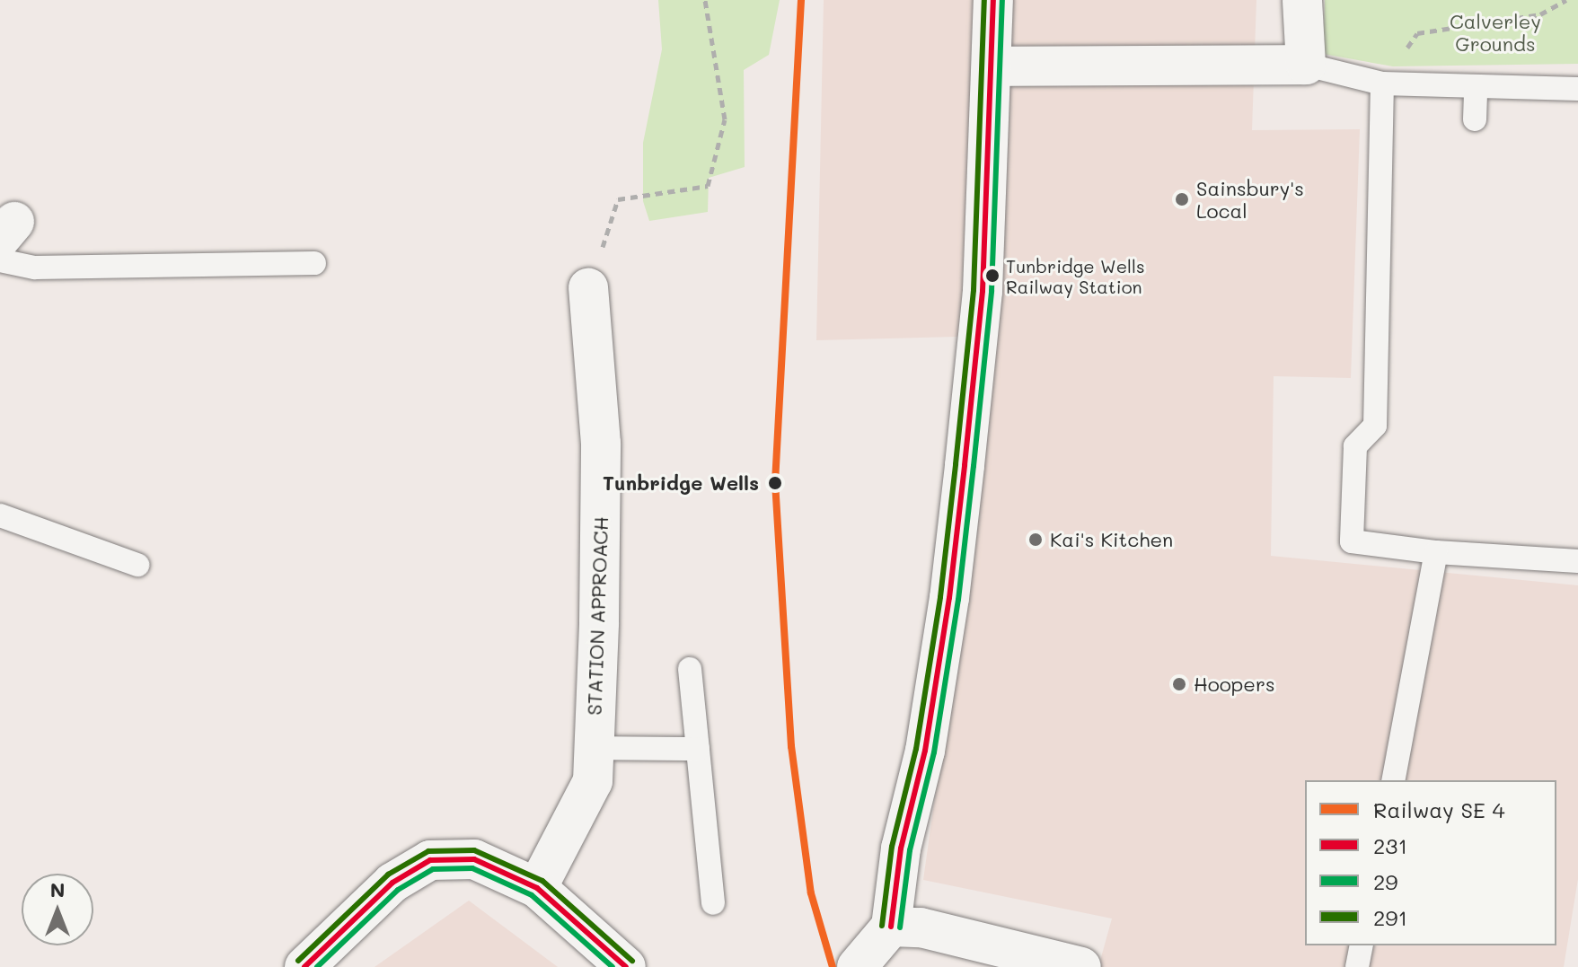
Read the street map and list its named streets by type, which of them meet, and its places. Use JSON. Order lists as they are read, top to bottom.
{
  "streets": {
    "street": ["STATION APPROACH"]
  },
  "parks": ["Calverley Grounds"],
  "places": [
    "Sainsbury's Local",
    "Tunbridge Wells Railway Station",
    "Tunbridge Wells",
    "Kai's Kitchen",
    "Hoopers"
  ],
  "lines": ["transit line 231", "transit line 29", "transit line 291"],
  "legend": [
    "Railway SE 4",
    "231",
    "29",
    "291"
  ],
  "north": "top"
}
